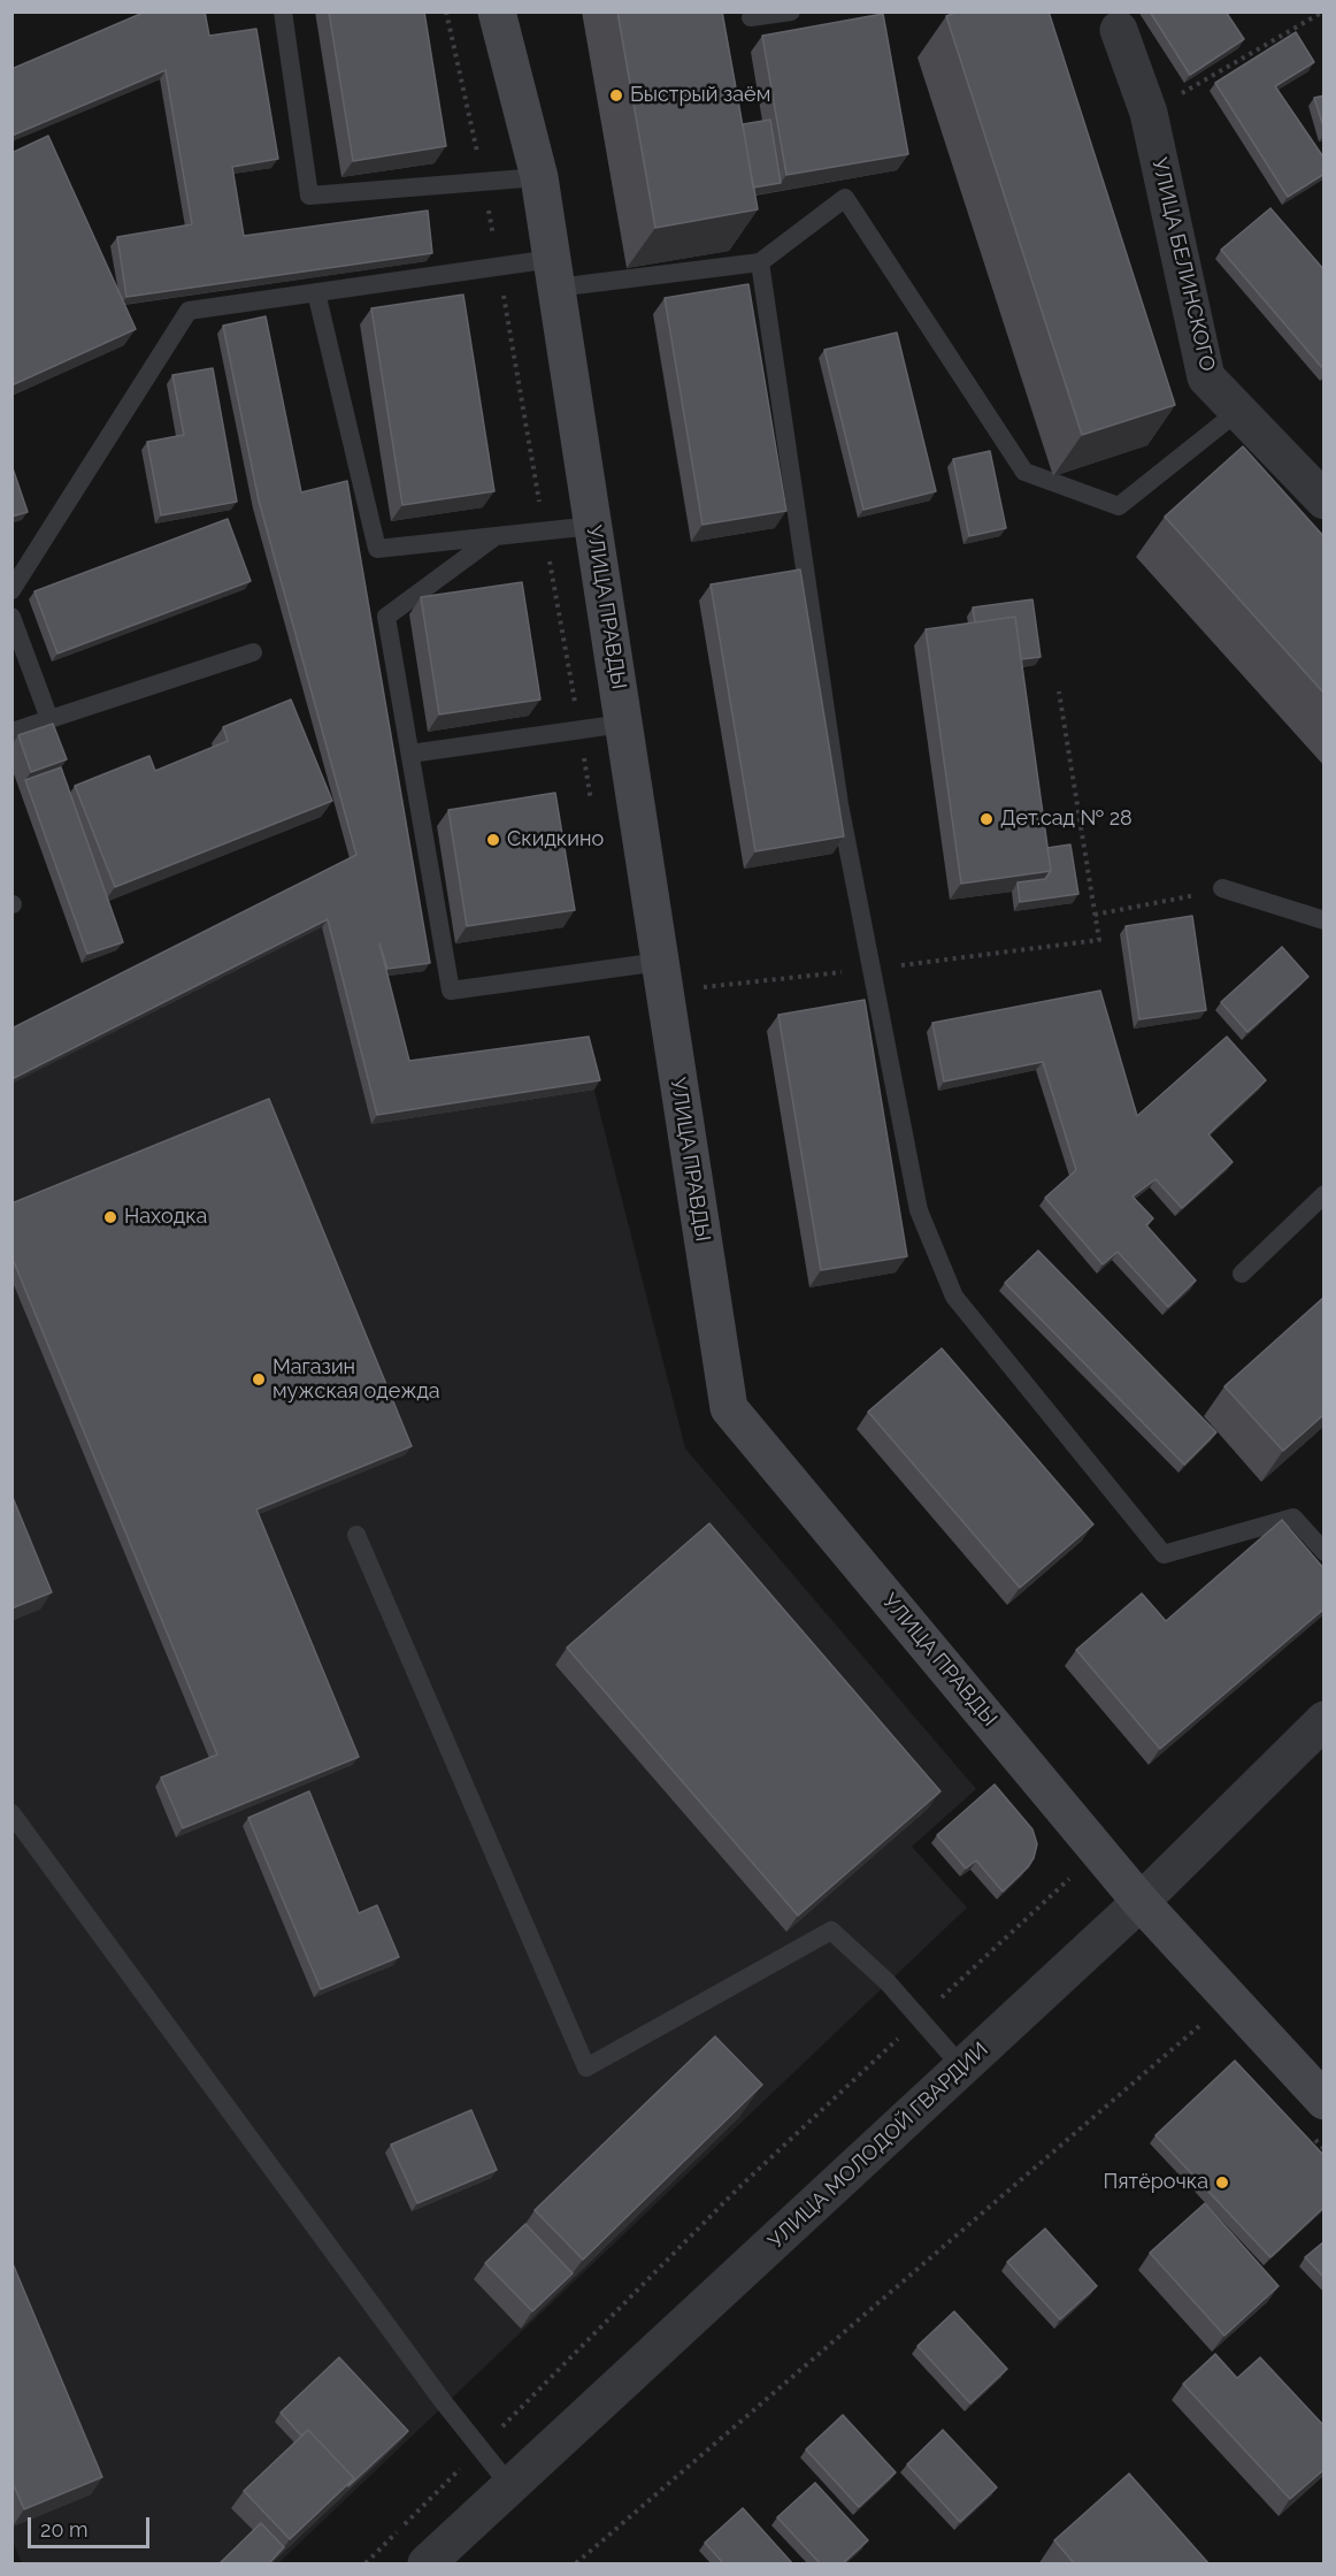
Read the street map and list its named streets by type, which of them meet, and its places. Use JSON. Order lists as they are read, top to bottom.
{
  "streets": {
    "street": ["УЛИЦА БЕЛИНСКОГО", "УЛИЦА ПРАВДЫ", "УЛИЦА МОЛОДОЙ ГВАРДИИ"]
  },
  "crossings": [
    ["УЛИЦА ПРАВДЫ", "УЛИЦА МОЛОДОЙ ГВАРДИИ"]
  ],
  "places": [
    "Быстрый заём",
    "Дет.сад № 28",
    "Скидкино",
    "Находка",
    "Магазин мужская одежда",
    "Пятёрочка"
  ],
  "scale_bar": "20 m"
}
